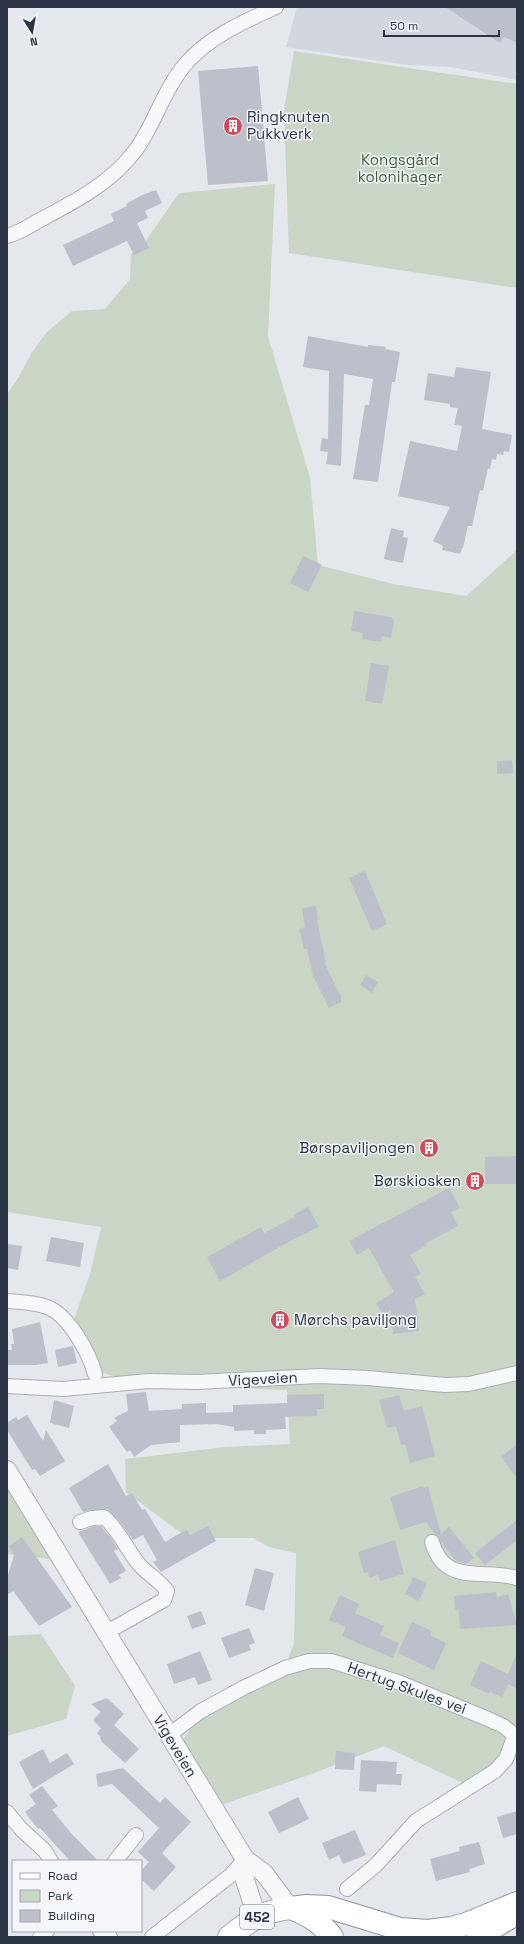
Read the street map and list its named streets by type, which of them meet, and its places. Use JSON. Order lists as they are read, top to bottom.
{
  "streets": {
    "main road": ["452"],
    "street": ["Vigeveien", "Hertug Skules vei"]
  },
  "crossings": [
    ["Vigeveien", "Hertug Skules vei"],
    ["Vigeveien", "452"]
  ],
  "parks": ["Kongsgård kolonihager"],
  "places": {
    "building": [
      "Ringknuten Pukkverk",
      "Børspaviljongen",
      "Børskiosken",
      "Mørchs paviljong"
    ]
  },
  "legend": ["Road", "Park", "Building"],
  "scale_bar": "50 m",
  "north": "bottom"
}
